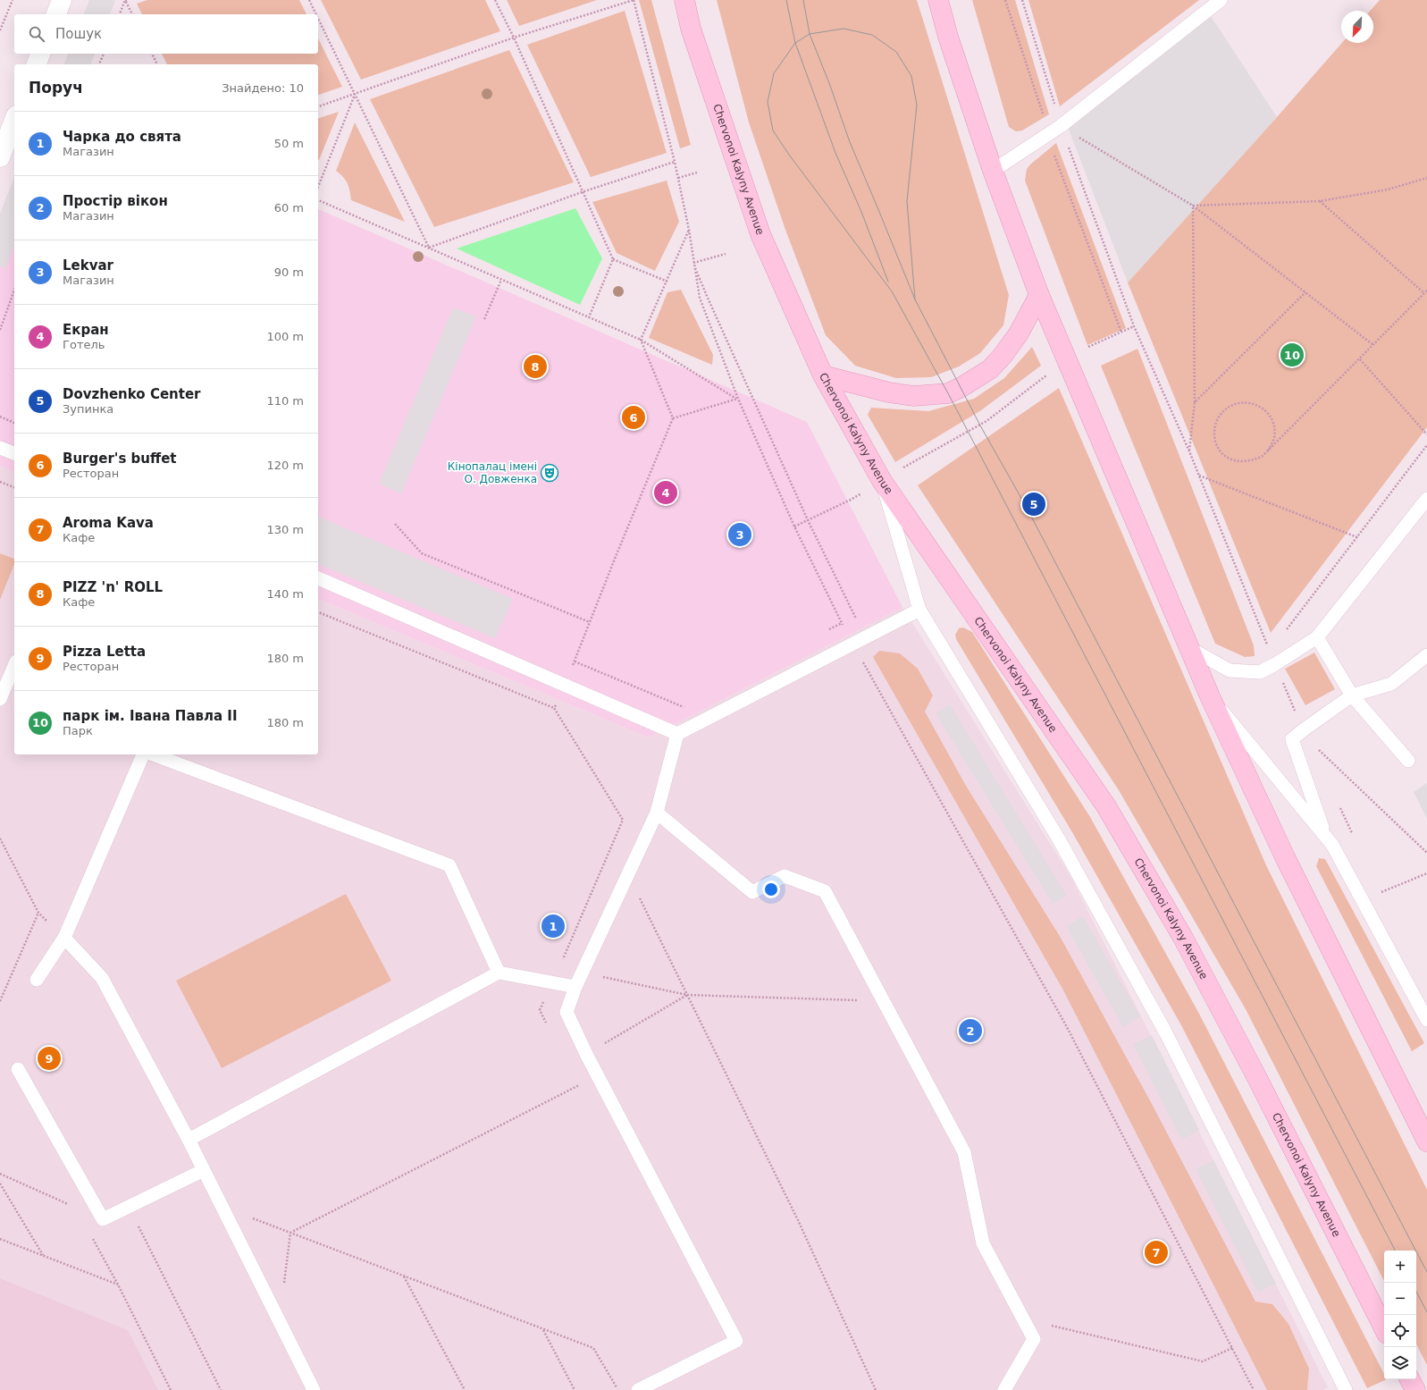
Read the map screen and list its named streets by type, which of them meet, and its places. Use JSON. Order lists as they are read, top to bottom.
{
  "streets": {
    "main road": ["Chervonoi Kalyny Avenue"]
  },
  "places": {
    "theatre": ["Кінопалац імені О. Довженка"]
  },
  "north": "bottom left",
  "page": {
    "search": "Пошук",
    "heading": ["Поруч", "Знайдено: 10"],
    "list": [
      {
        "mark": "1",
        "name": "Чарка до свята",
        "note": "Магазин",
        "value": "50 m"
      },
      {
        "mark": "2",
        "name": "Простір вікон",
        "note": "Магазин",
        "value": "60 m"
      },
      {
        "mark": "3",
        "name": "Lekvar",
        "note": "Магазин",
        "value": "90 m"
      },
      {
        "mark": "4",
        "name": "Екран",
        "note": "Готель",
        "value": "100 m"
      },
      {
        "mark": "5",
        "name": "Dovzhenko Center",
        "note": "Зупинка",
        "value": "110 m"
      },
      {
        "mark": "6",
        "name": "Burger's buffet",
        "note": "Ресторан",
        "value": "120 m"
      },
      {
        "mark": "7",
        "name": "Aroma Kava",
        "note": "Кафе",
        "value": "130 m"
      },
      {
        "mark": "8",
        "name": "PIZZ 'n' ROLL",
        "note": "Кафе",
        "value": "140 m"
      },
      {
        "mark": "9",
        "name": "Pizza Letta",
        "note": "Ресторан",
        "value": "180 m"
      },
      {
        "mark": "10",
        "name": "парк ім. Івана Павла II",
        "note": "Парк",
        "value": "180 m"
      }
    ],
    "pins": [
      "10",
      "8",
      "6",
      "4",
      "5",
      "3",
      "1",
      "2",
      "9",
      "7"
    ],
    "map_buttons": ["+", "−"]
  }
}
